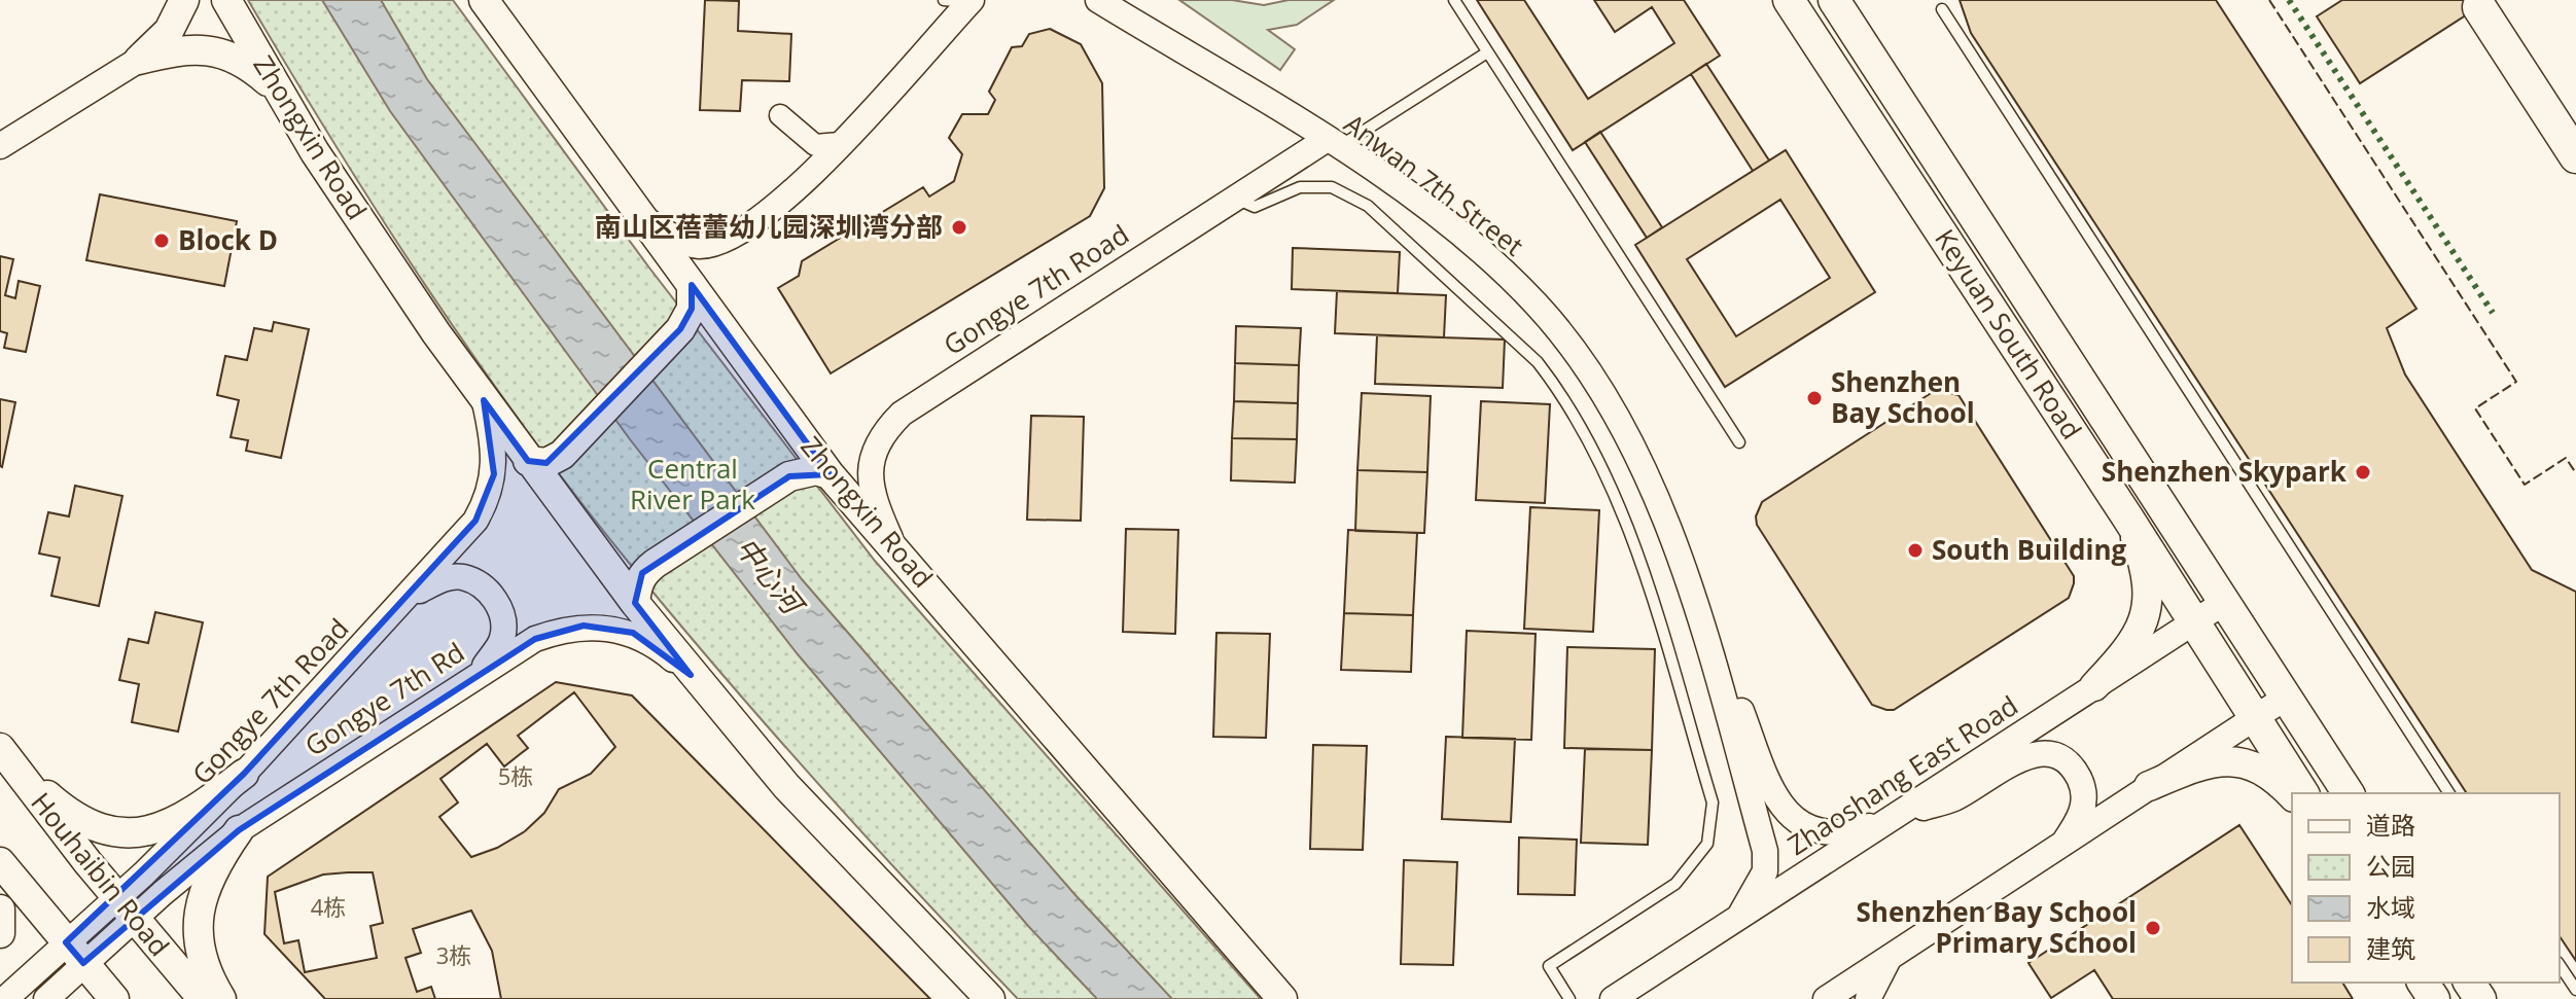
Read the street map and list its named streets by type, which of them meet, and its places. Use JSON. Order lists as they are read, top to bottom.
{
  "streets": {
    "main road": ["Zhongxin Road", "Keyuan South Road", "Houhaibin Road"],
    "street": [
      "Anwan 7th Street",
      "Gongye 7th Road",
      "Gongye 7th Rd",
      "Zhaoshang East Road"
    ]
  },
  "crossings": [
    ["Zhongxin Road", "Gongye 7th Road"],
    ["Zhongxin Road", "Gongye 7th Rd"],
    ["Anwan 7th Street", "Gongye 7th Road"],
    ["Gongye 7th Road", "Gongye 7th Rd"],
    ["Gongye 7th Road", "Houhaibin Road"],
    ["Keyuan South Road", "Zhaoshang East Road"],
    ["Gongye 7th Rd", "Houhaibin Road"]
  ],
  "water": ["中心河"],
  "parks": ["Central River Park"],
  "places": [
    "南山区蓓蕾幼儿园深圳湾分部",
    "Block D",
    "Shenzhen Bay School",
    "Shenzhen Skypark",
    "South Building",
    "Shenzhen Bay School Primary School"
  ],
  "house_numbers": ["5栋", "4栋", "3栋"],
  "legend": [
    "道路",
    "公园",
    "水域",
    "建筑"
  ]
}
